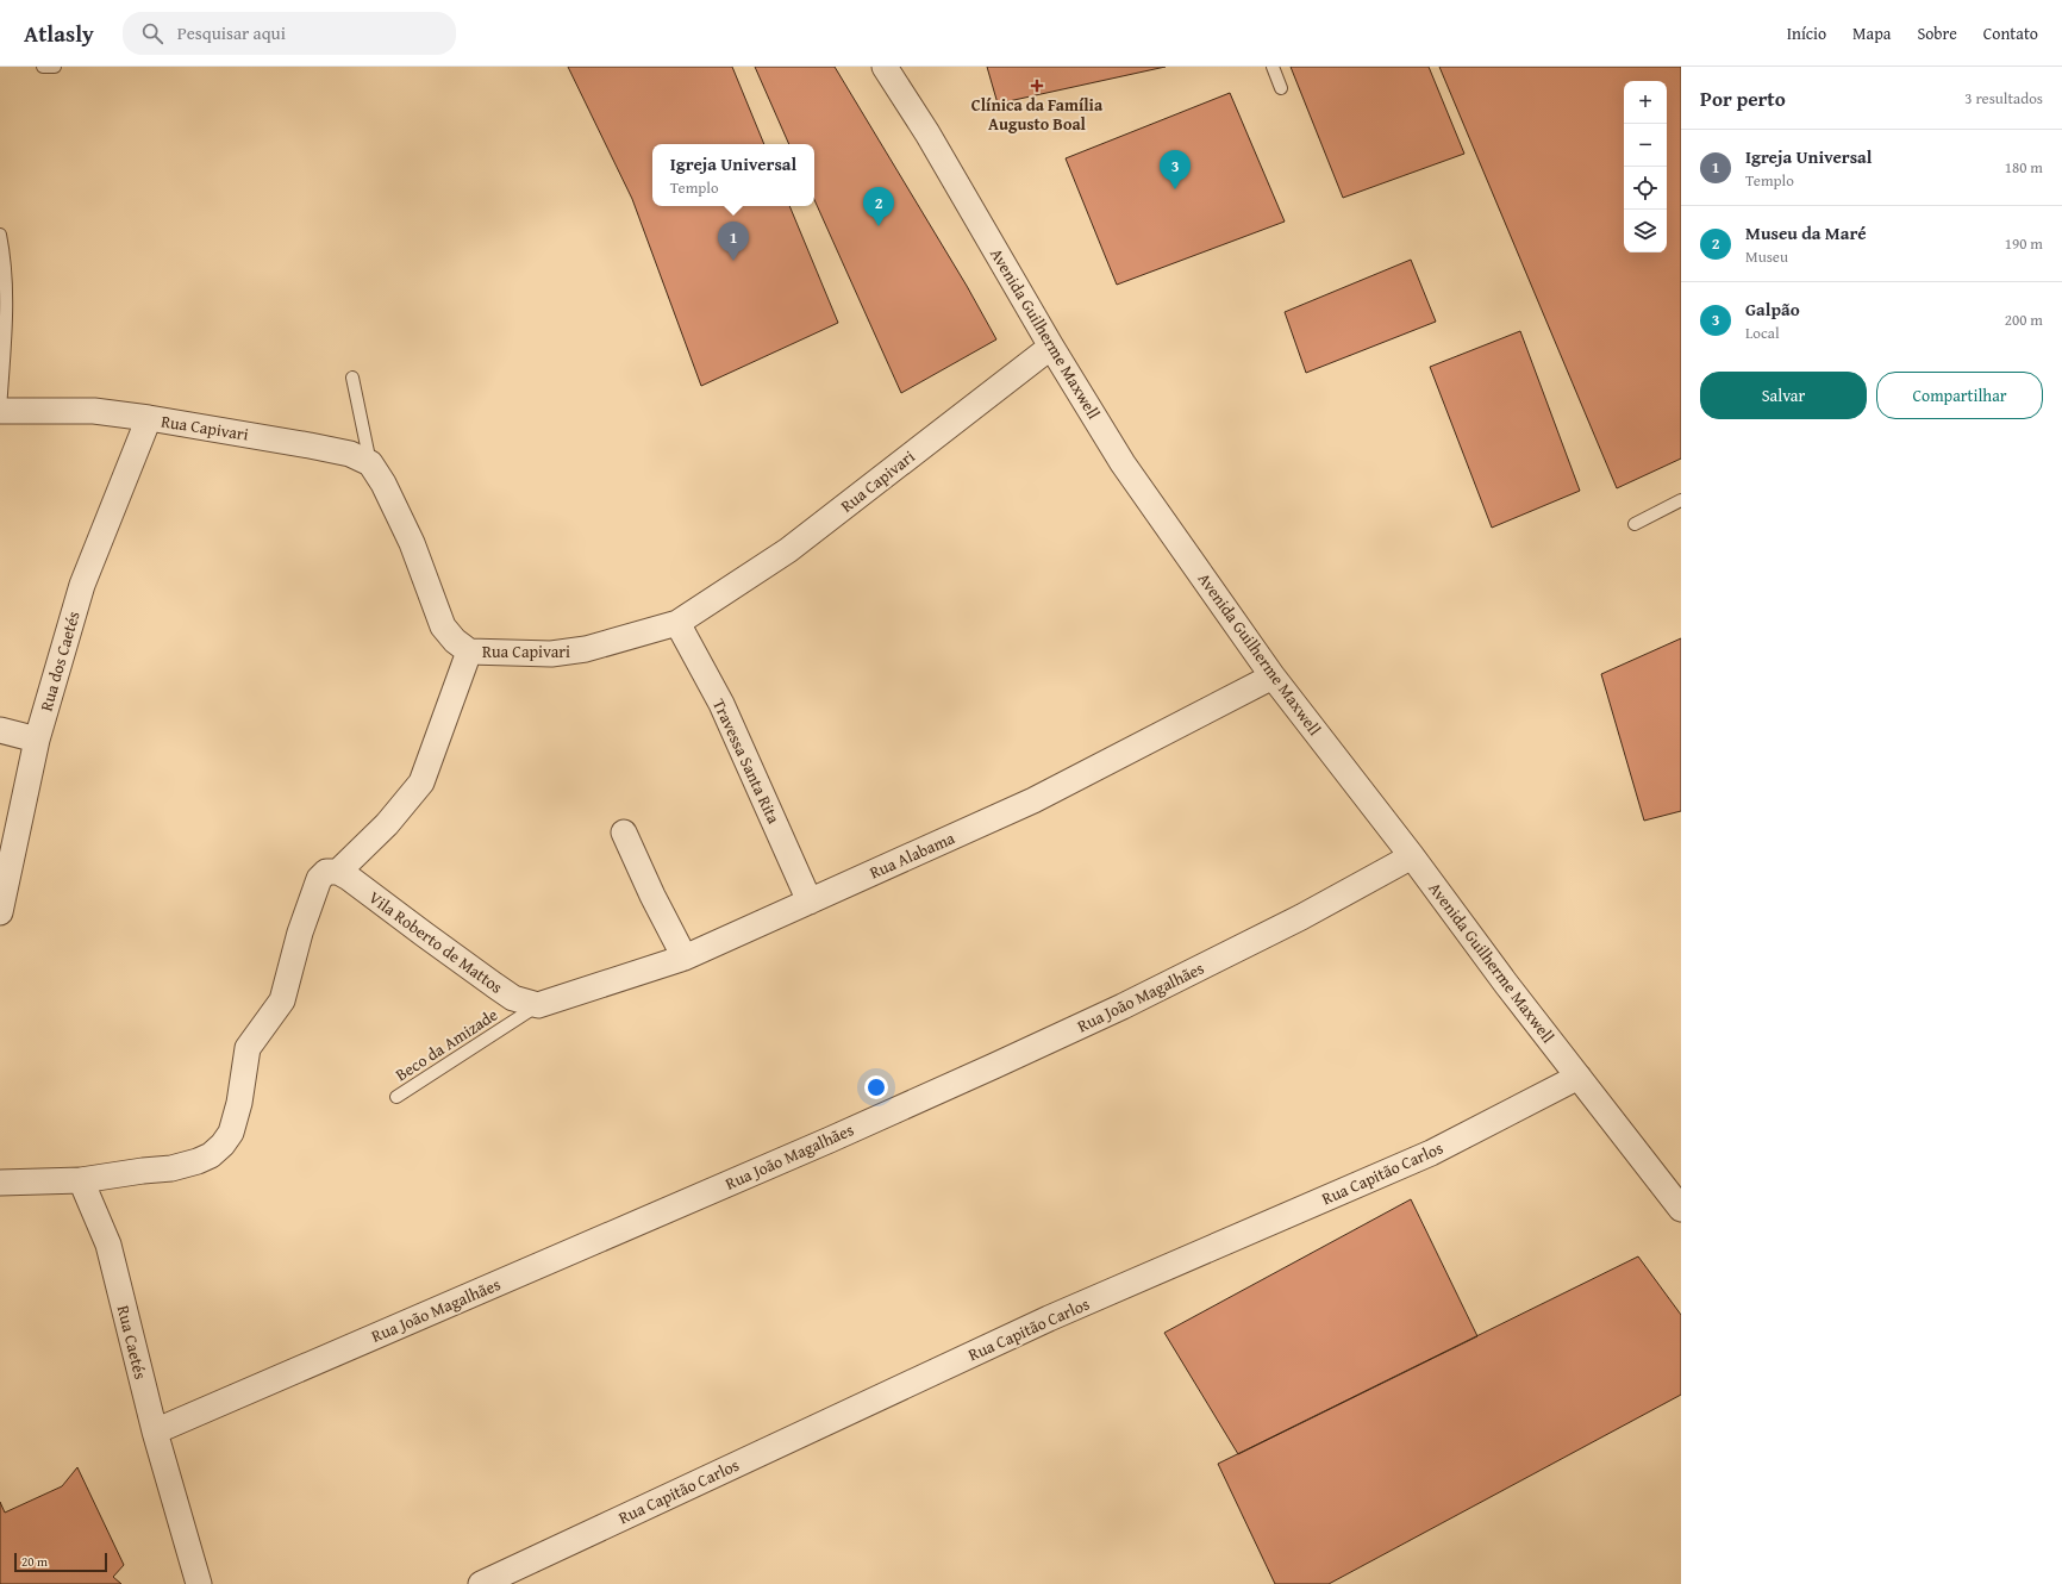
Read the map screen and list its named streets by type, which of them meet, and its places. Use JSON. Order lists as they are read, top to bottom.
{
  "streets": {
    "street": [
      "Avenida Guilherme Maxwell",
      "Rua Capivari",
      "Rua dos Caetés",
      "Travessa Santa Rita",
      "Rua Alabama",
      "Vila Roberto de Mattos",
      "Rua João Magalhães",
      "Rua Capitão Carlos",
      "Rua Caetés"
    ],
    "lane": ["Beco da Amizade"]
  },
  "crossings": [
    ["Avenida Guilherme Maxwell", "Rua Capivari"],
    ["Avenida Guilherme Maxwell", "Rua Alabama"],
    ["Avenida Guilherme Maxwell", "Rua João Magalhães"],
    ["Avenida Guilherme Maxwell", "Rua Capitão Carlos"],
    ["Rua Capivari", "Rua dos Caetés"],
    ["Rua Capivari", "Travessa Santa Rita"],
    ["Travessa Santa Rita", "Rua Alabama"],
    ["Rua Alabama", "Vila Roberto de Mattos"],
    ["Rua Alabama", "Beco da Amizade"],
    ["Vila Roberto de Mattos", "Beco da Amizade"],
    ["Rua João Magalhães", "Rua Caetés"]
  ],
  "places": {
    "health": ["Clínica da Família Augusto Boal"]
  },
  "scale_bar": "20 m",
  "page": {
    "header": "Atlasly",
    "search": "Pesquisar aqui",
    "nav": [
      "Início",
      "Mapa",
      "Sobre",
      "Contato"
    ],
    "heading": ["Por perto", "3 resultados"],
    "map_buttons": ["+", "−"],
    "list": [
      {
        "mark": "1",
        "name": "Igreja Universal",
        "note": "Templo",
        "value": "180 m"
      },
      {
        "mark": "2",
        "name": "Museu da Maré",
        "note": "Museu",
        "value": "190 m"
      },
      {
        "mark": "3",
        "name": "Galpão",
        "note": "Local",
        "value": "200 m"
      }
    ],
    "popup": ["Igreja Universal", "Templo"],
    "pins": ["3", "2", "1"],
    "buttons": ["Salvar", "Compartilhar"],
    "scale": "20 m"
  }
}
